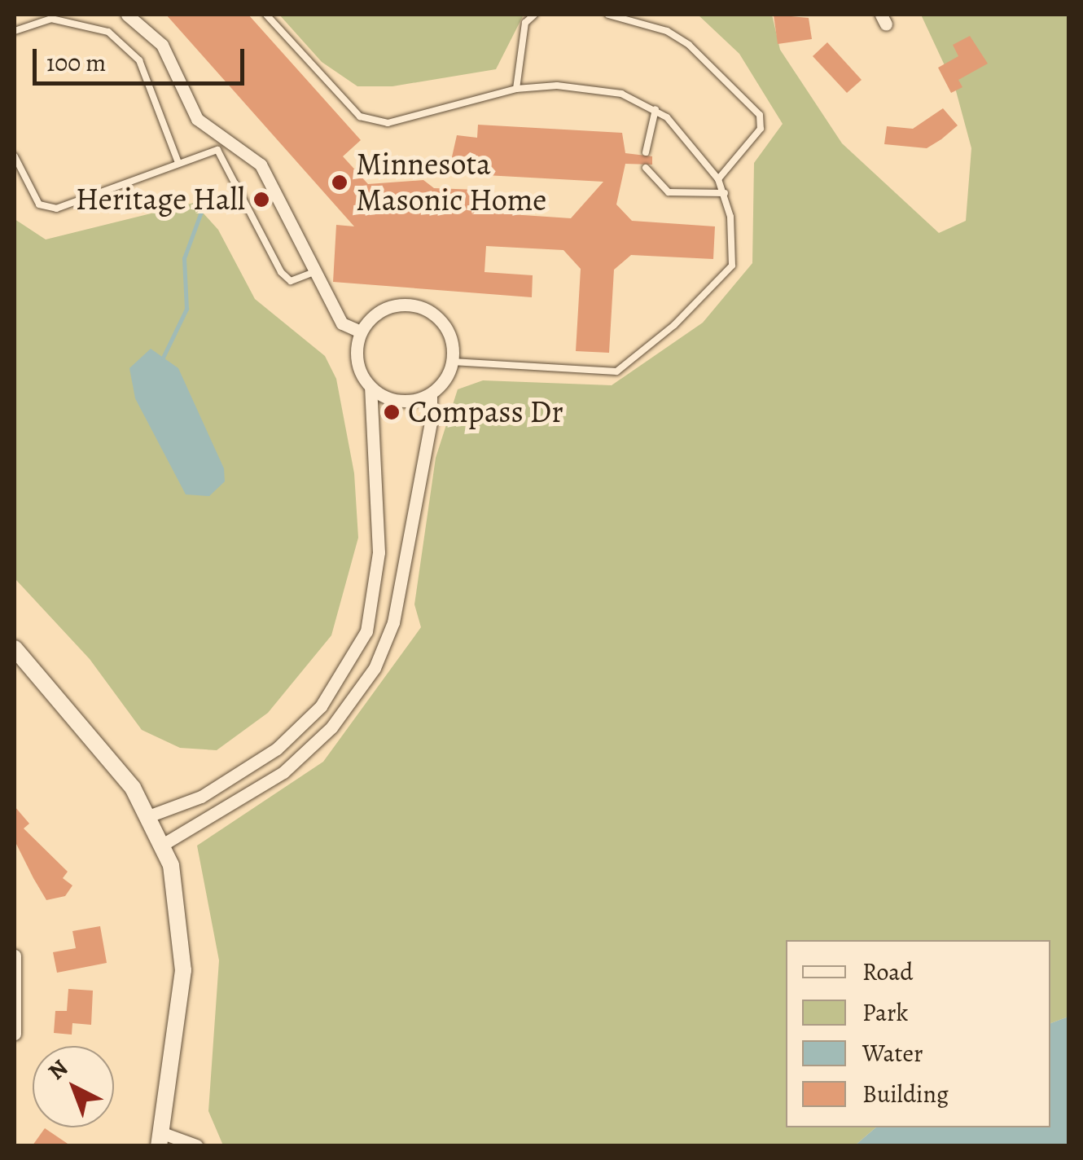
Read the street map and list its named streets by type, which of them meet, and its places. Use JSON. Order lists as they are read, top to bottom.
{
  "places": ["Minnesota Masonic Home", "Heritage Hall", "Compass Dr"],
  "legend": [
    "Road",
    "Park",
    "Water",
    "Building"
  ],
  "scale_bar": "100 m",
  "north": "top left"
}
